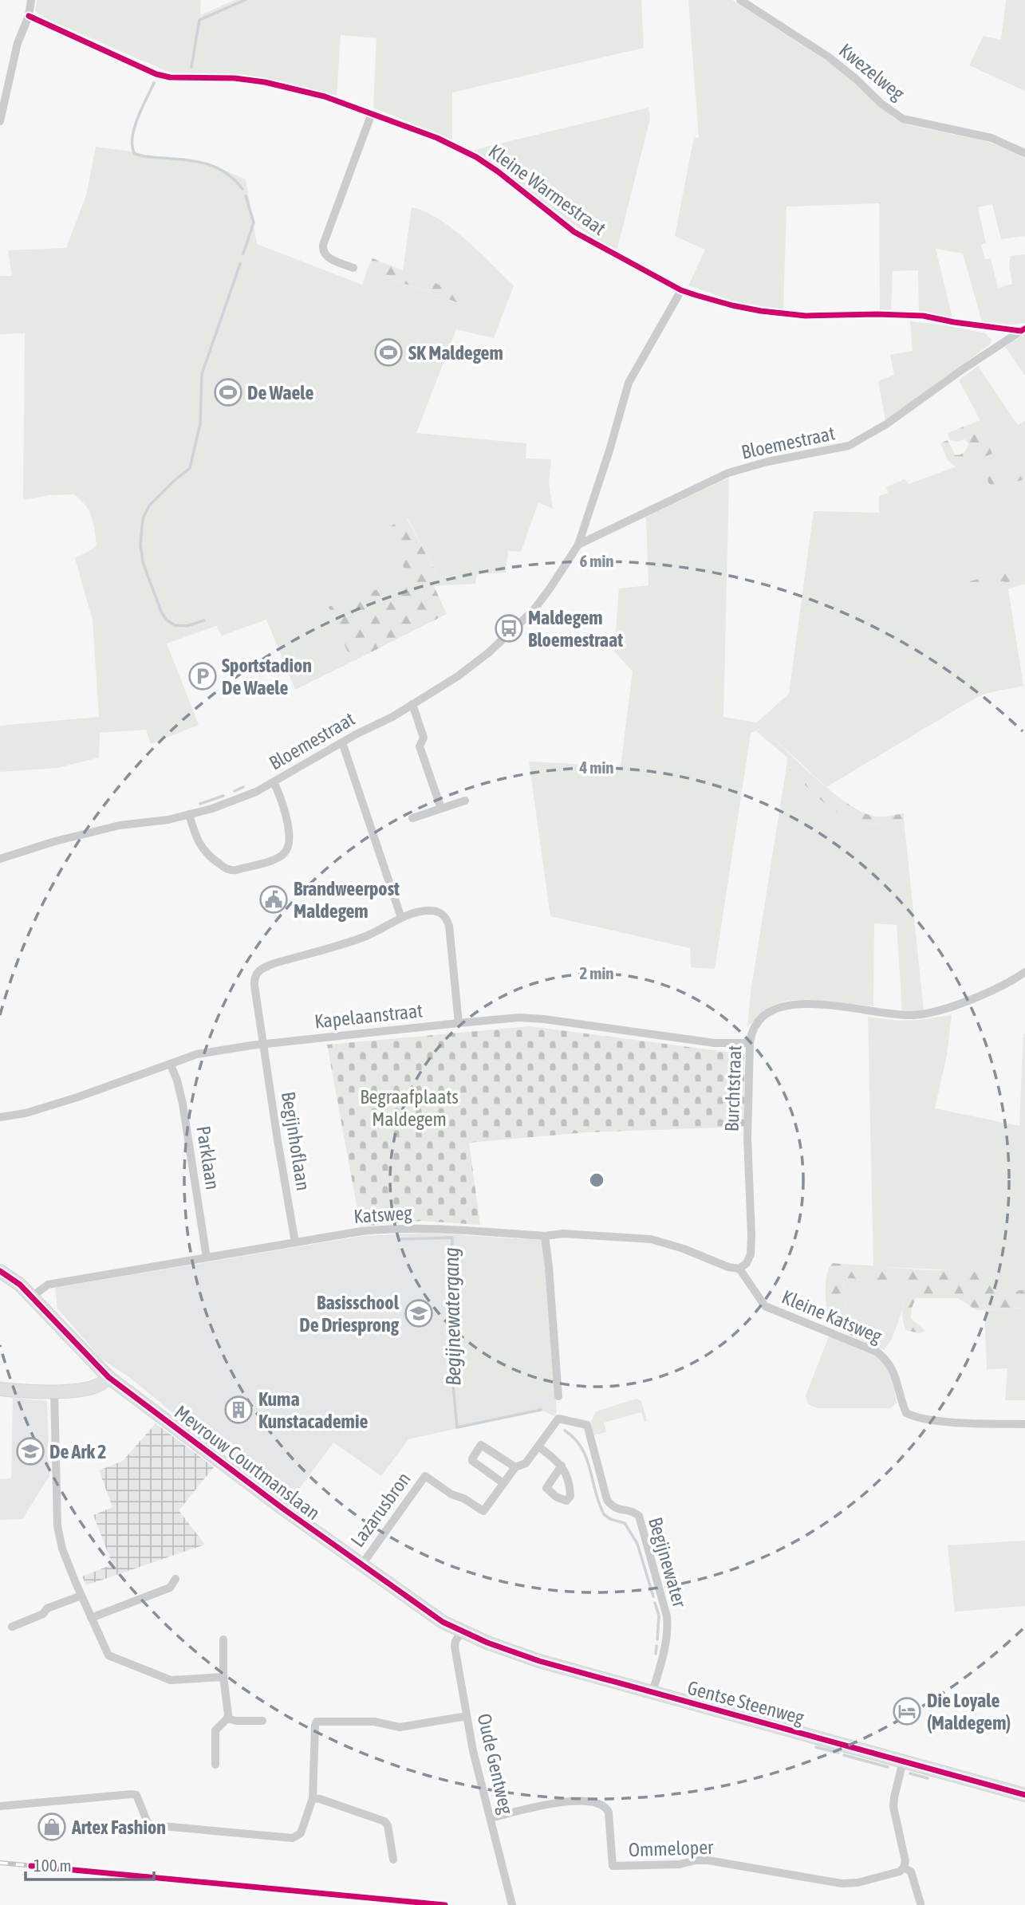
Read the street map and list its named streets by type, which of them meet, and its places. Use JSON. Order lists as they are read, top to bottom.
{
  "streets": {
    "street": [
      "Kwezelweg",
      "Kleine Warmestraat",
      "Bloemestraat",
      "Kapelaanstraat",
      "Burchtstraat",
      "Begijnhoflaan",
      "Parklaan",
      "Katsweg",
      "Kleine Katsweg",
      "Mevrouw Courtmanslaan",
      "Lazarusbron",
      "Begijnewater",
      "Gentse Steenweg",
      "Oude Gentweg",
      "Ommeloper"
    ]
  },
  "crossings": [
    ["Kleine Warmestraat", "Bloemestraat"],
    ["Kapelaanstraat", "Burchtstraat"],
    ["Kapelaanstraat", "Begijnhoflaan"],
    ["Kapelaanstraat", "Parklaan"],
    ["Burchtstraat", "Katsweg"],
    ["Burchtstraat", "Kleine Katsweg"],
    ["Begijnhoflaan", "Katsweg"],
    ["Parklaan", "Katsweg"],
    ["Katsweg", "Kleine Katsweg"],
    ["Katsweg", "Mevrouw Courtmanslaan"],
    ["Mevrouw Courtmanslaan", "Lazarusbron"],
    ["Mevrouw Courtmanslaan", "Gentse Steenweg"],
    ["Mevrouw Courtmanslaan", "Oude Gentweg"],
    ["Lazarusbron", "Begijnewater"],
    ["Begijnewater", "Gentse Steenweg"],
    ["Gentse Steenweg", "Oude Gentweg"],
    ["Oude Gentweg", "Ommeloper"]
  ],
  "water": ["Begijnewatergang"],
  "parks": ["Begraafplaats Maldegem"],
  "places": {
    "sports": ["SK Maldegem", "De Waele"],
    "bus stop": ["Maldegem Bloemestraat"],
    "parking": ["Sportstadion De Waele"],
    "public building": ["Brandweerpost Maldegem"],
    "school or university": ["Basisschool De Driesprong", "De Ark 2"],
    "building": ["Kuma Kunstacademie"],
    "hotel": ["Die Loyale (Maldegem)"],
    "shop": ["Artex Fashion"]
  },
  "scale_bar": "100 m",
  "rings": ["6 min", "4 min", "2 min"]
}
